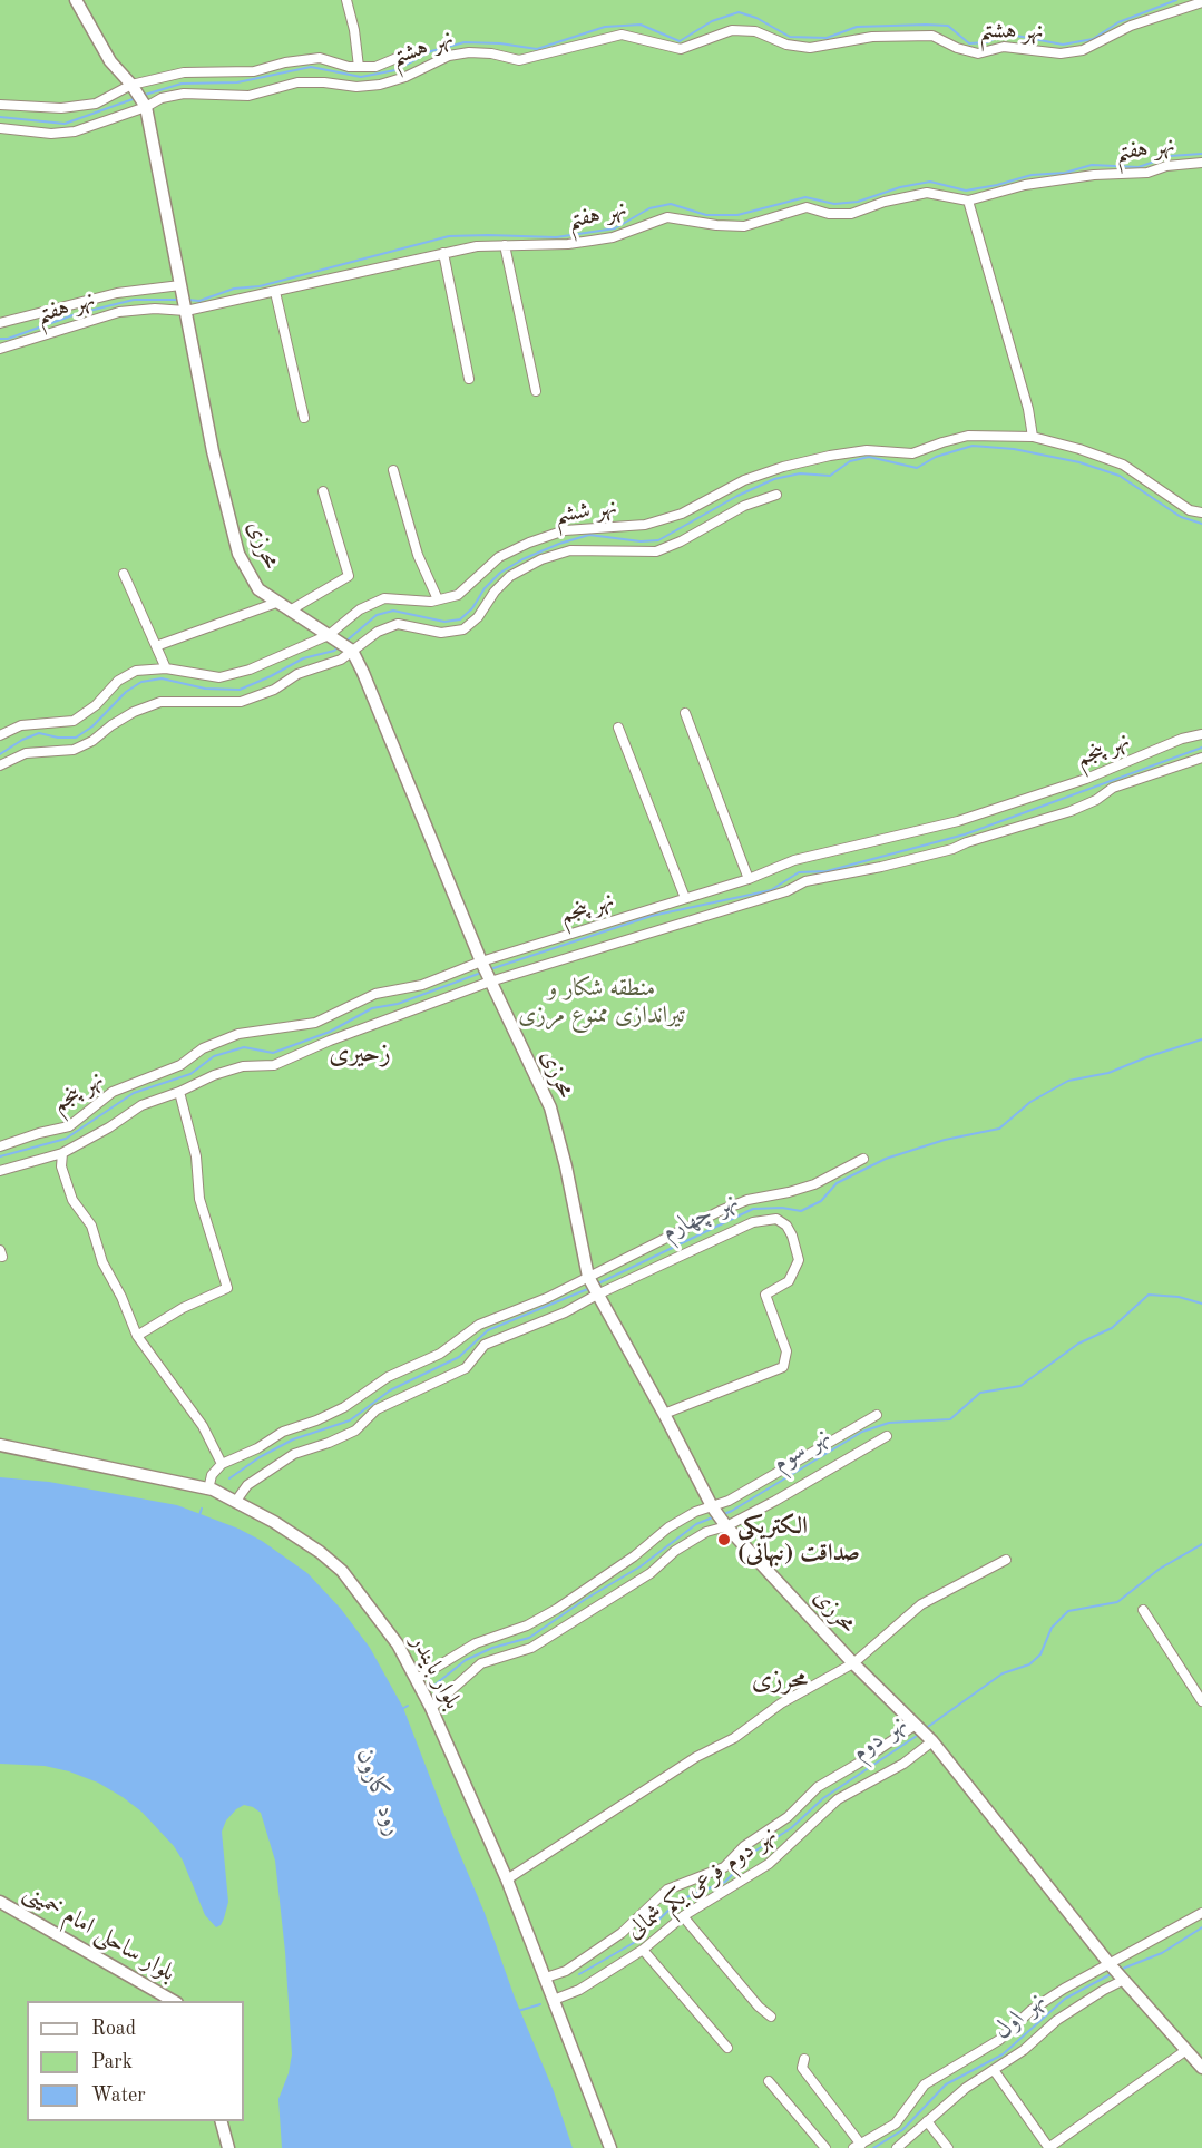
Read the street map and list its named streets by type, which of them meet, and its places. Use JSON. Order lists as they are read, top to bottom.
{
  "streets": {
    "street": [
      "نهر هشتم",
      "نهر هفتم",
      "نهر ششم",
      "محرزی",
      "نهر پنجم",
      "بلوار بایندر",
      "نهر دوم فرعی یکم شمالی",
      "بلوار ساحلی امام خمینی"
    ]
  },
  "crossings": [
    ["نهر هشتم", "محرزی"],
    ["نهر هفتم", "محرزی"],
    ["نهر ششم", "محرزی"],
    ["محرزی", "نهر پنجم"],
    ["محرزی", "نهر دوم فرعی یکم شمالی"],
    ["بلوار بایندر", "نهر دوم فرعی یکم شمالی"]
  ],
  "districts": ["زحیری", "محرزی"],
  "water": [
    "نهر چهارم",
    "نهر سوم",
    "نهر دوم",
    "رود کارون",
    "نهر اول"
  ],
  "parks": ["منطقه شکار و تیراندازی ممنوع مرزی"],
  "places": ["الکتریکی صداقت (نبهانی)"],
  "legend": ["Road", "Park", "Water"]
}
